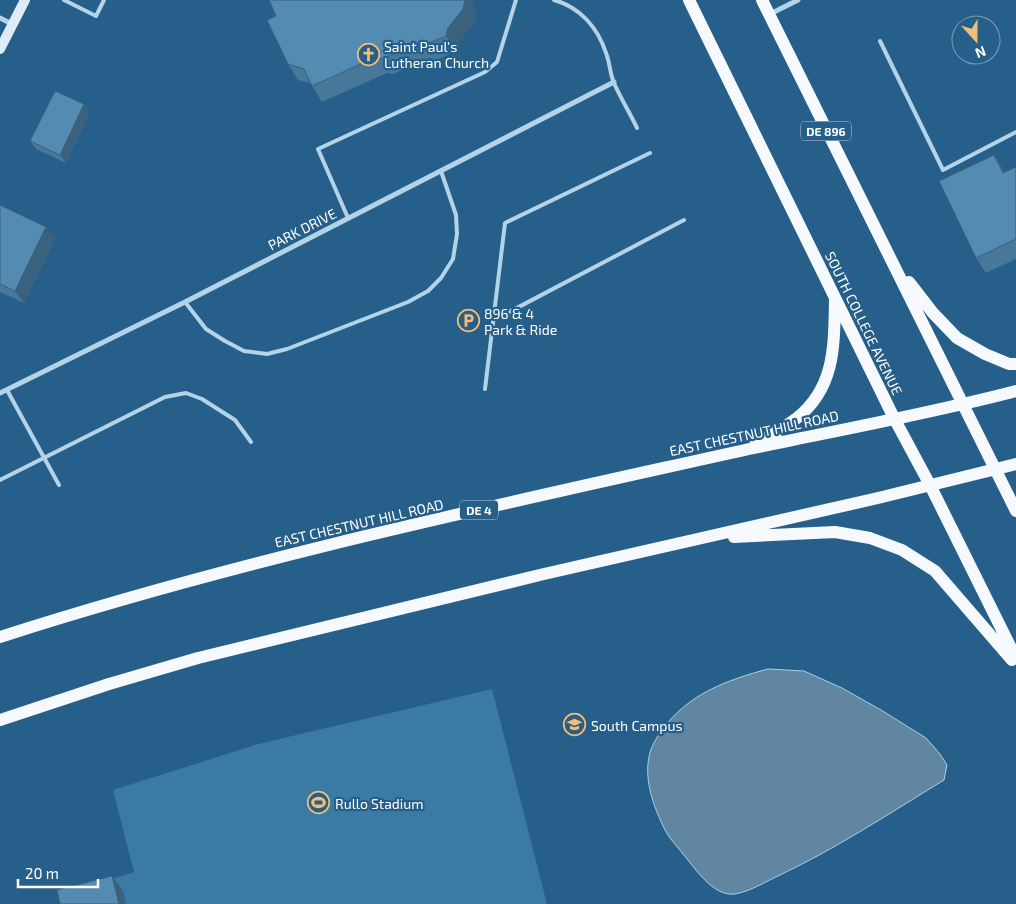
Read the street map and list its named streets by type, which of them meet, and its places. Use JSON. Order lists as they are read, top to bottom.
{
  "streets": {
    "main road": [
      "DE 896",
      "SOUTH COLLEGE AVENUE",
      "EAST CHESTNUT HILL ROAD",
      "DE 4"
    ],
    "street": ["PARK DRIVE"]
  },
  "crossings": [
    ["SOUTH COLLEGE AVENUE", "EAST CHESTNUT HILL ROAD"],
    ["EAST CHESTNUT HILL ROAD", "DE 4"]
  ],
  "places": {
    "church": ["Saint Paul's Lutheran Church"],
    "parking": ["896 & 4 Park & Ride"],
    "school or university": ["South Campus"],
    "sports": ["Rullo Stadium"]
  },
  "scale_bar": "20 m",
  "north": "bottom"
}
